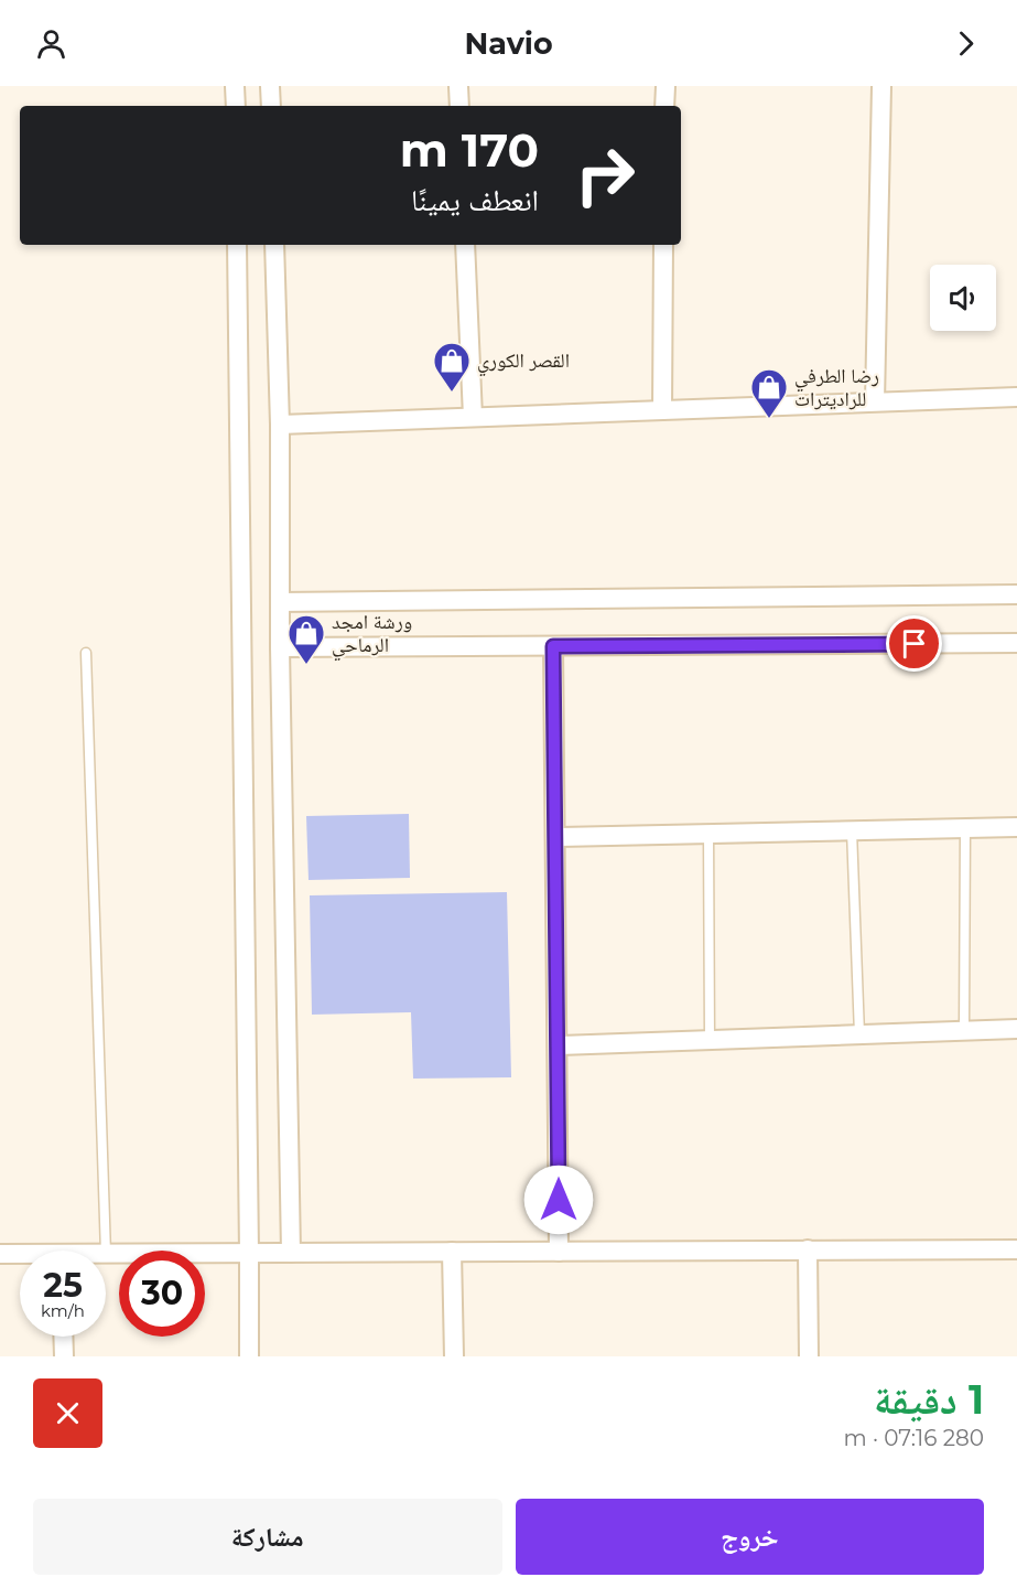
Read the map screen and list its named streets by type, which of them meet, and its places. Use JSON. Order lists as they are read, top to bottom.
{
  "places": {
    "shop": ["القصر الكوري", "رضا الطرفي للراديترات", "ورشة امجد الرماحي"]
  },
  "page": {
    "header": "Navio",
    "turn": ["170 m", "انعطف يمينًا"],
    "speed": "25 km/h",
    "limit": "30",
    "heading": ["1 دقيقة", "280 m · 07:16"],
    "buttons": ["خروج", "مشاركة"]
  }
}
